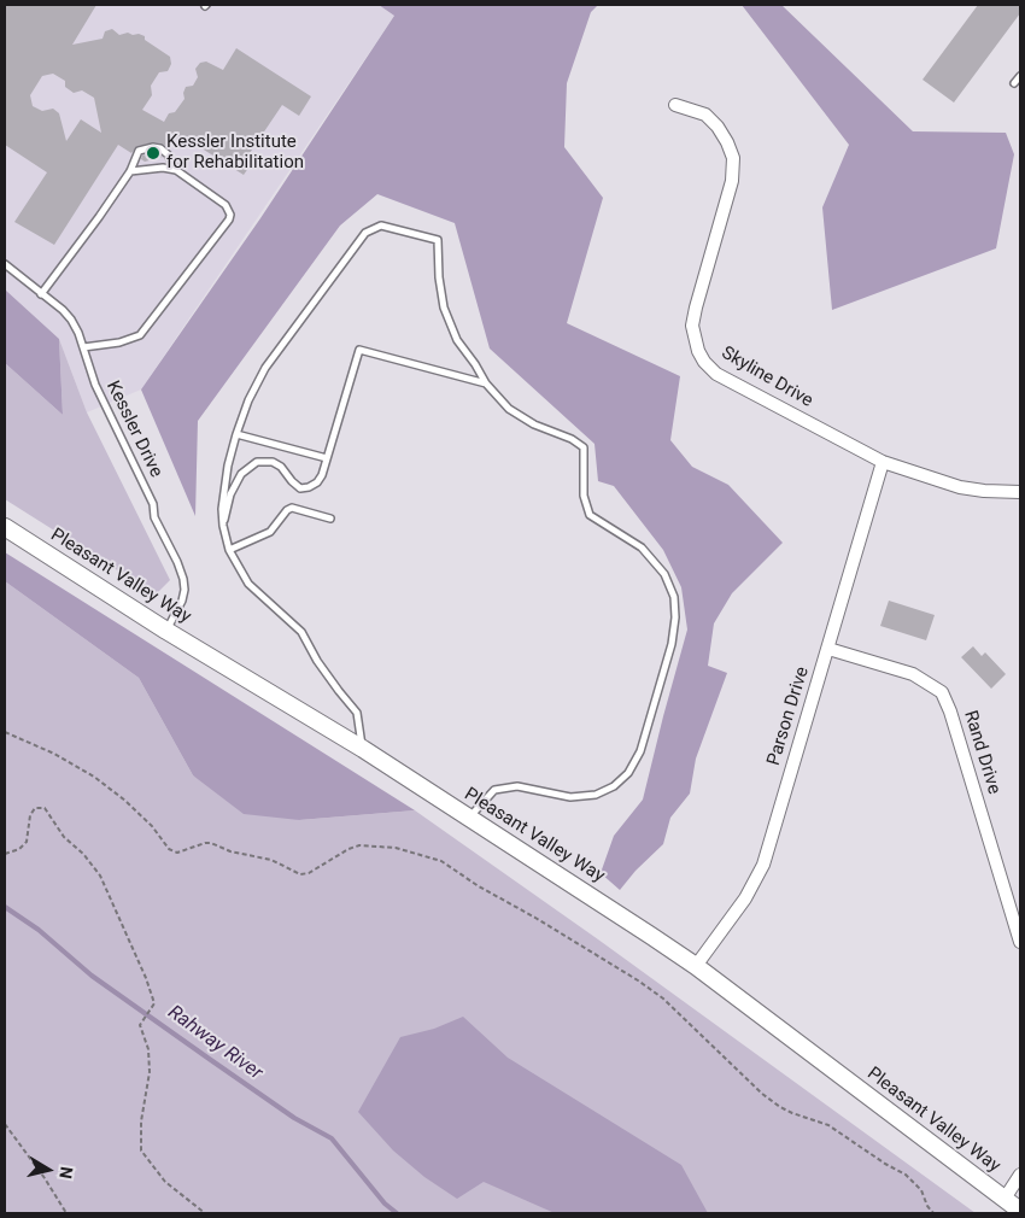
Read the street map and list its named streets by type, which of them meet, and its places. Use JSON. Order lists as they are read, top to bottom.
{
  "streets": {
    "main road": ["Pleasant Valley Way"],
    "street": ["Skyline Drive", "Parson Drive", "Rand Drive"],
    "lane": ["Kessler Drive"]
  },
  "crossings": [
    ["Skyline Drive", "Parson Drive"],
    ["Kessler Drive", "Pleasant Valley Way"],
    ["Pleasant Valley Way", "Parson Drive"],
    ["Parson Drive", "Rand Drive"]
  ],
  "water": ["Rahway River"],
  "places": ["Kessler Institute for Rehabilitation"],
  "north": "right"
}
